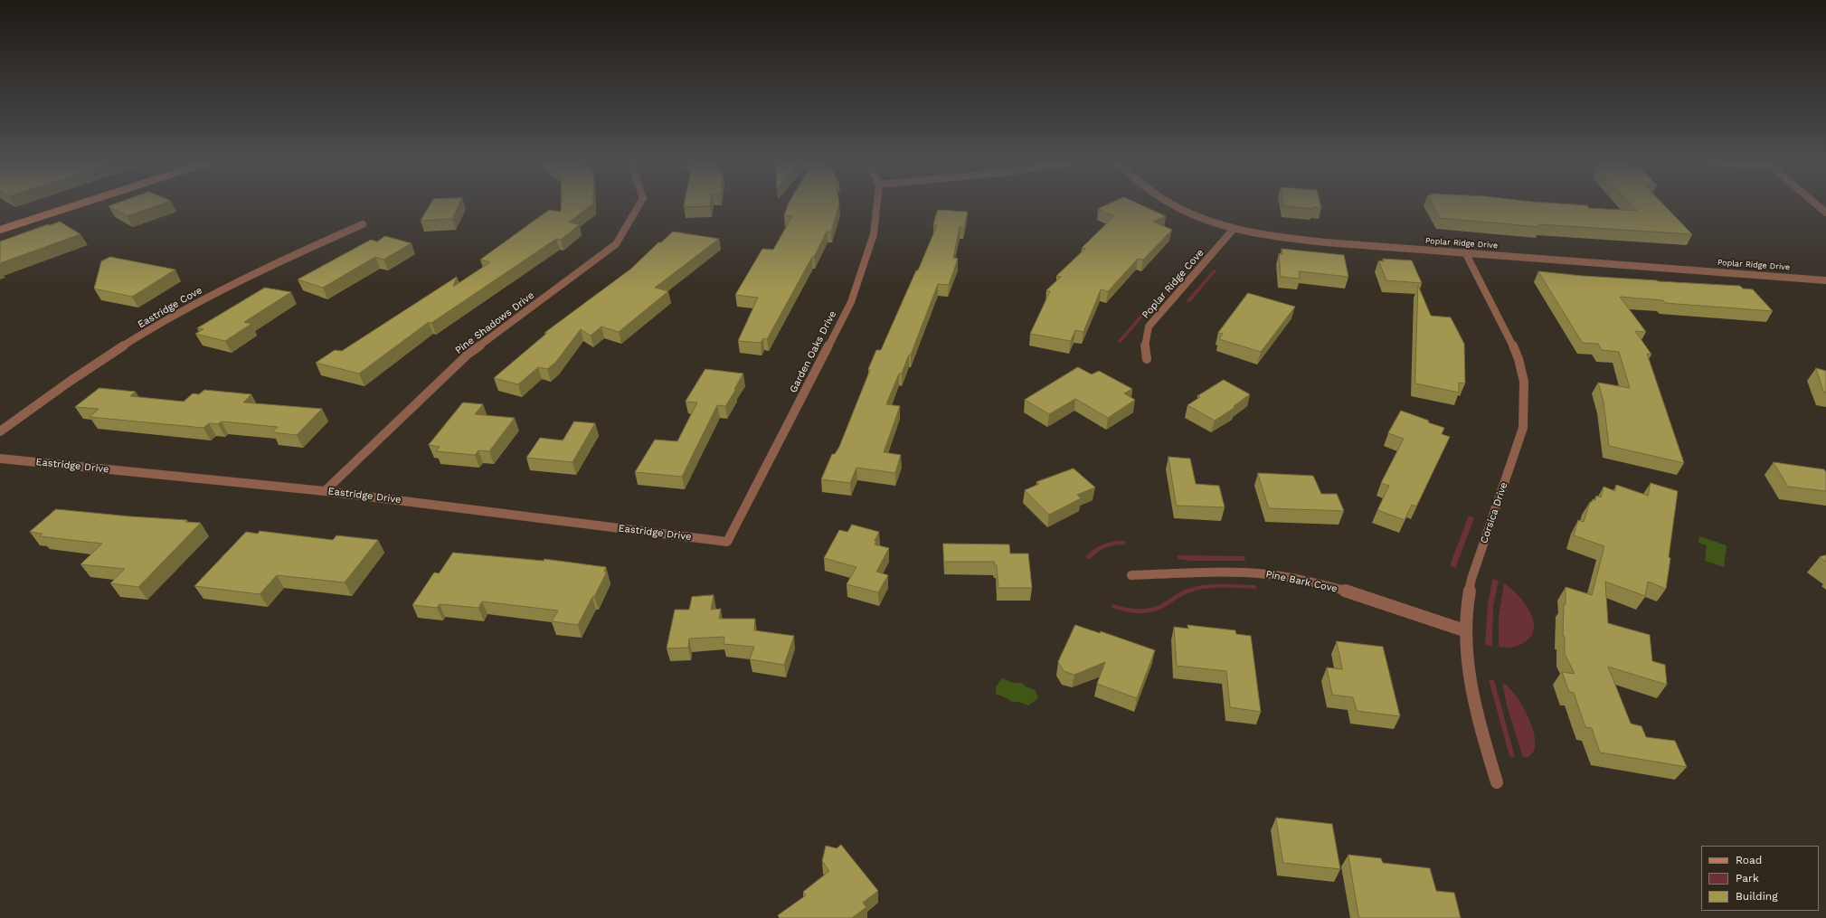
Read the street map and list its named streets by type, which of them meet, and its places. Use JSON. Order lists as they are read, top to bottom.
{
  "streets": {
    "street": [
      "Poplar Ridge Drive",
      "Poplar Ridge Cove",
      "Eastridge Cove",
      "Pine Shadows Drive",
      "Garden Oaks Drive",
      "Eastridge Drive",
      "Corsica Drive",
      "Pine Bark Cove"
    ]
  },
  "crossings": [
    ["Poplar Ridge Drive", "Poplar Ridge Cove"],
    ["Poplar Ridge Drive", "Corsica Drive"],
    ["Pine Shadows Drive", "Eastridge Drive"],
    ["Garden Oaks Drive", "Eastridge Drive"],
    ["Corsica Drive", "Pine Bark Cove"]
  ],
  "legend": ["Road", "Park", "Building"]
}
